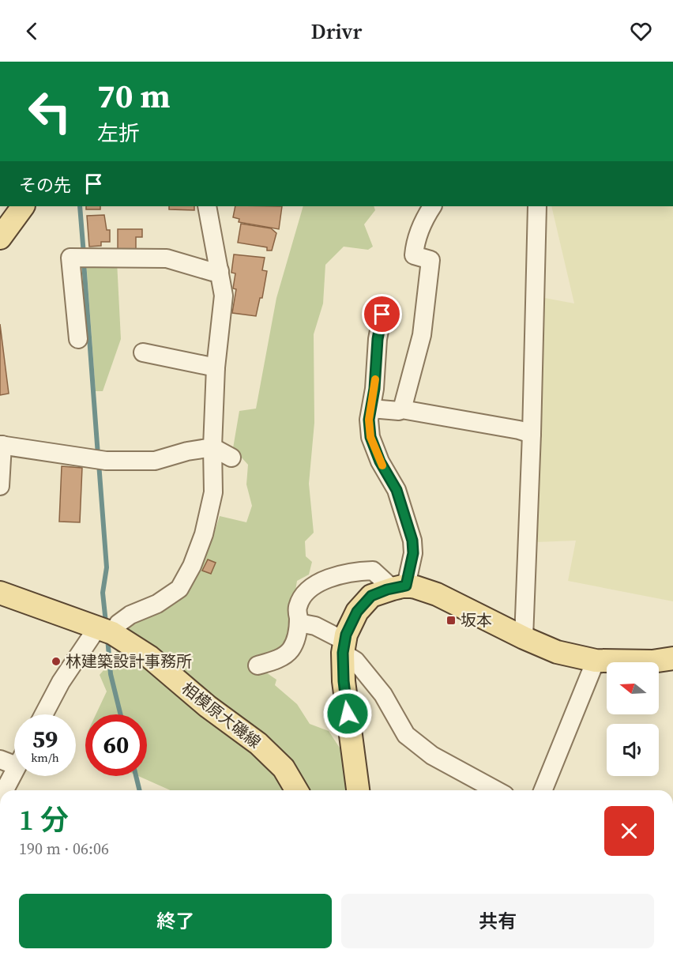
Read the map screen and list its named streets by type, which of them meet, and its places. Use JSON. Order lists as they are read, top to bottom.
{
  "streets": {
    "main road": ["相模原大磯線"]
  },
  "places": {
    "transit": ["坂本"],
    "other": ["林建築設計事務所"]
  },
  "north": "left",
  "page": {
    "header": "Drivr",
    "turn": ["70 m", "左折"],
    "then": "その先",
    "speed": "59 km/h",
    "limit": "60",
    "heading": ["1 分", "190 m · 06:06"],
    "buttons": ["終了", "共有"]
  }
}
